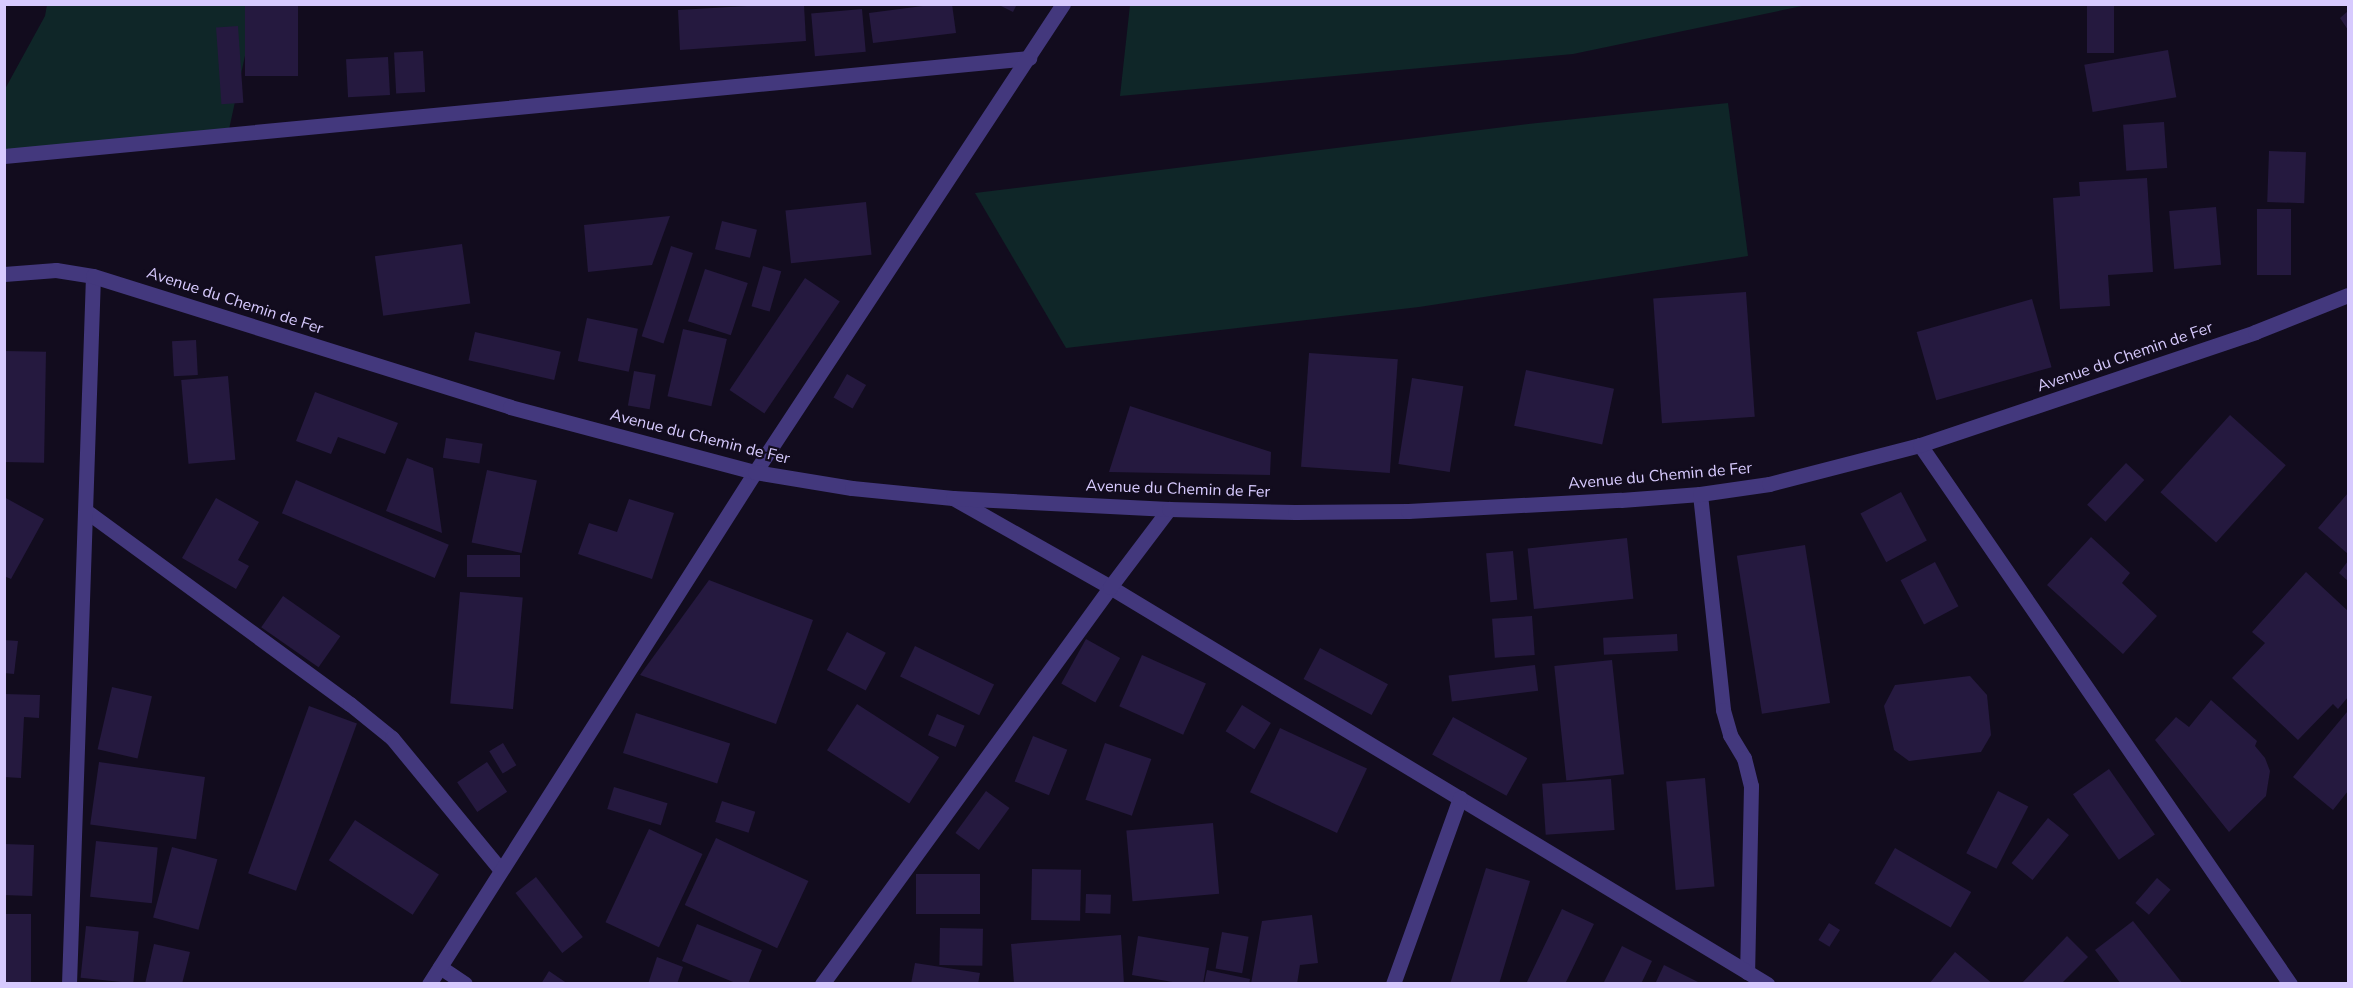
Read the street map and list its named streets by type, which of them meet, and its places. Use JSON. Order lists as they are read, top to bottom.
{
  "streets": {
    "street": ["Avenue du Chemin de Fer"]
  }
}
